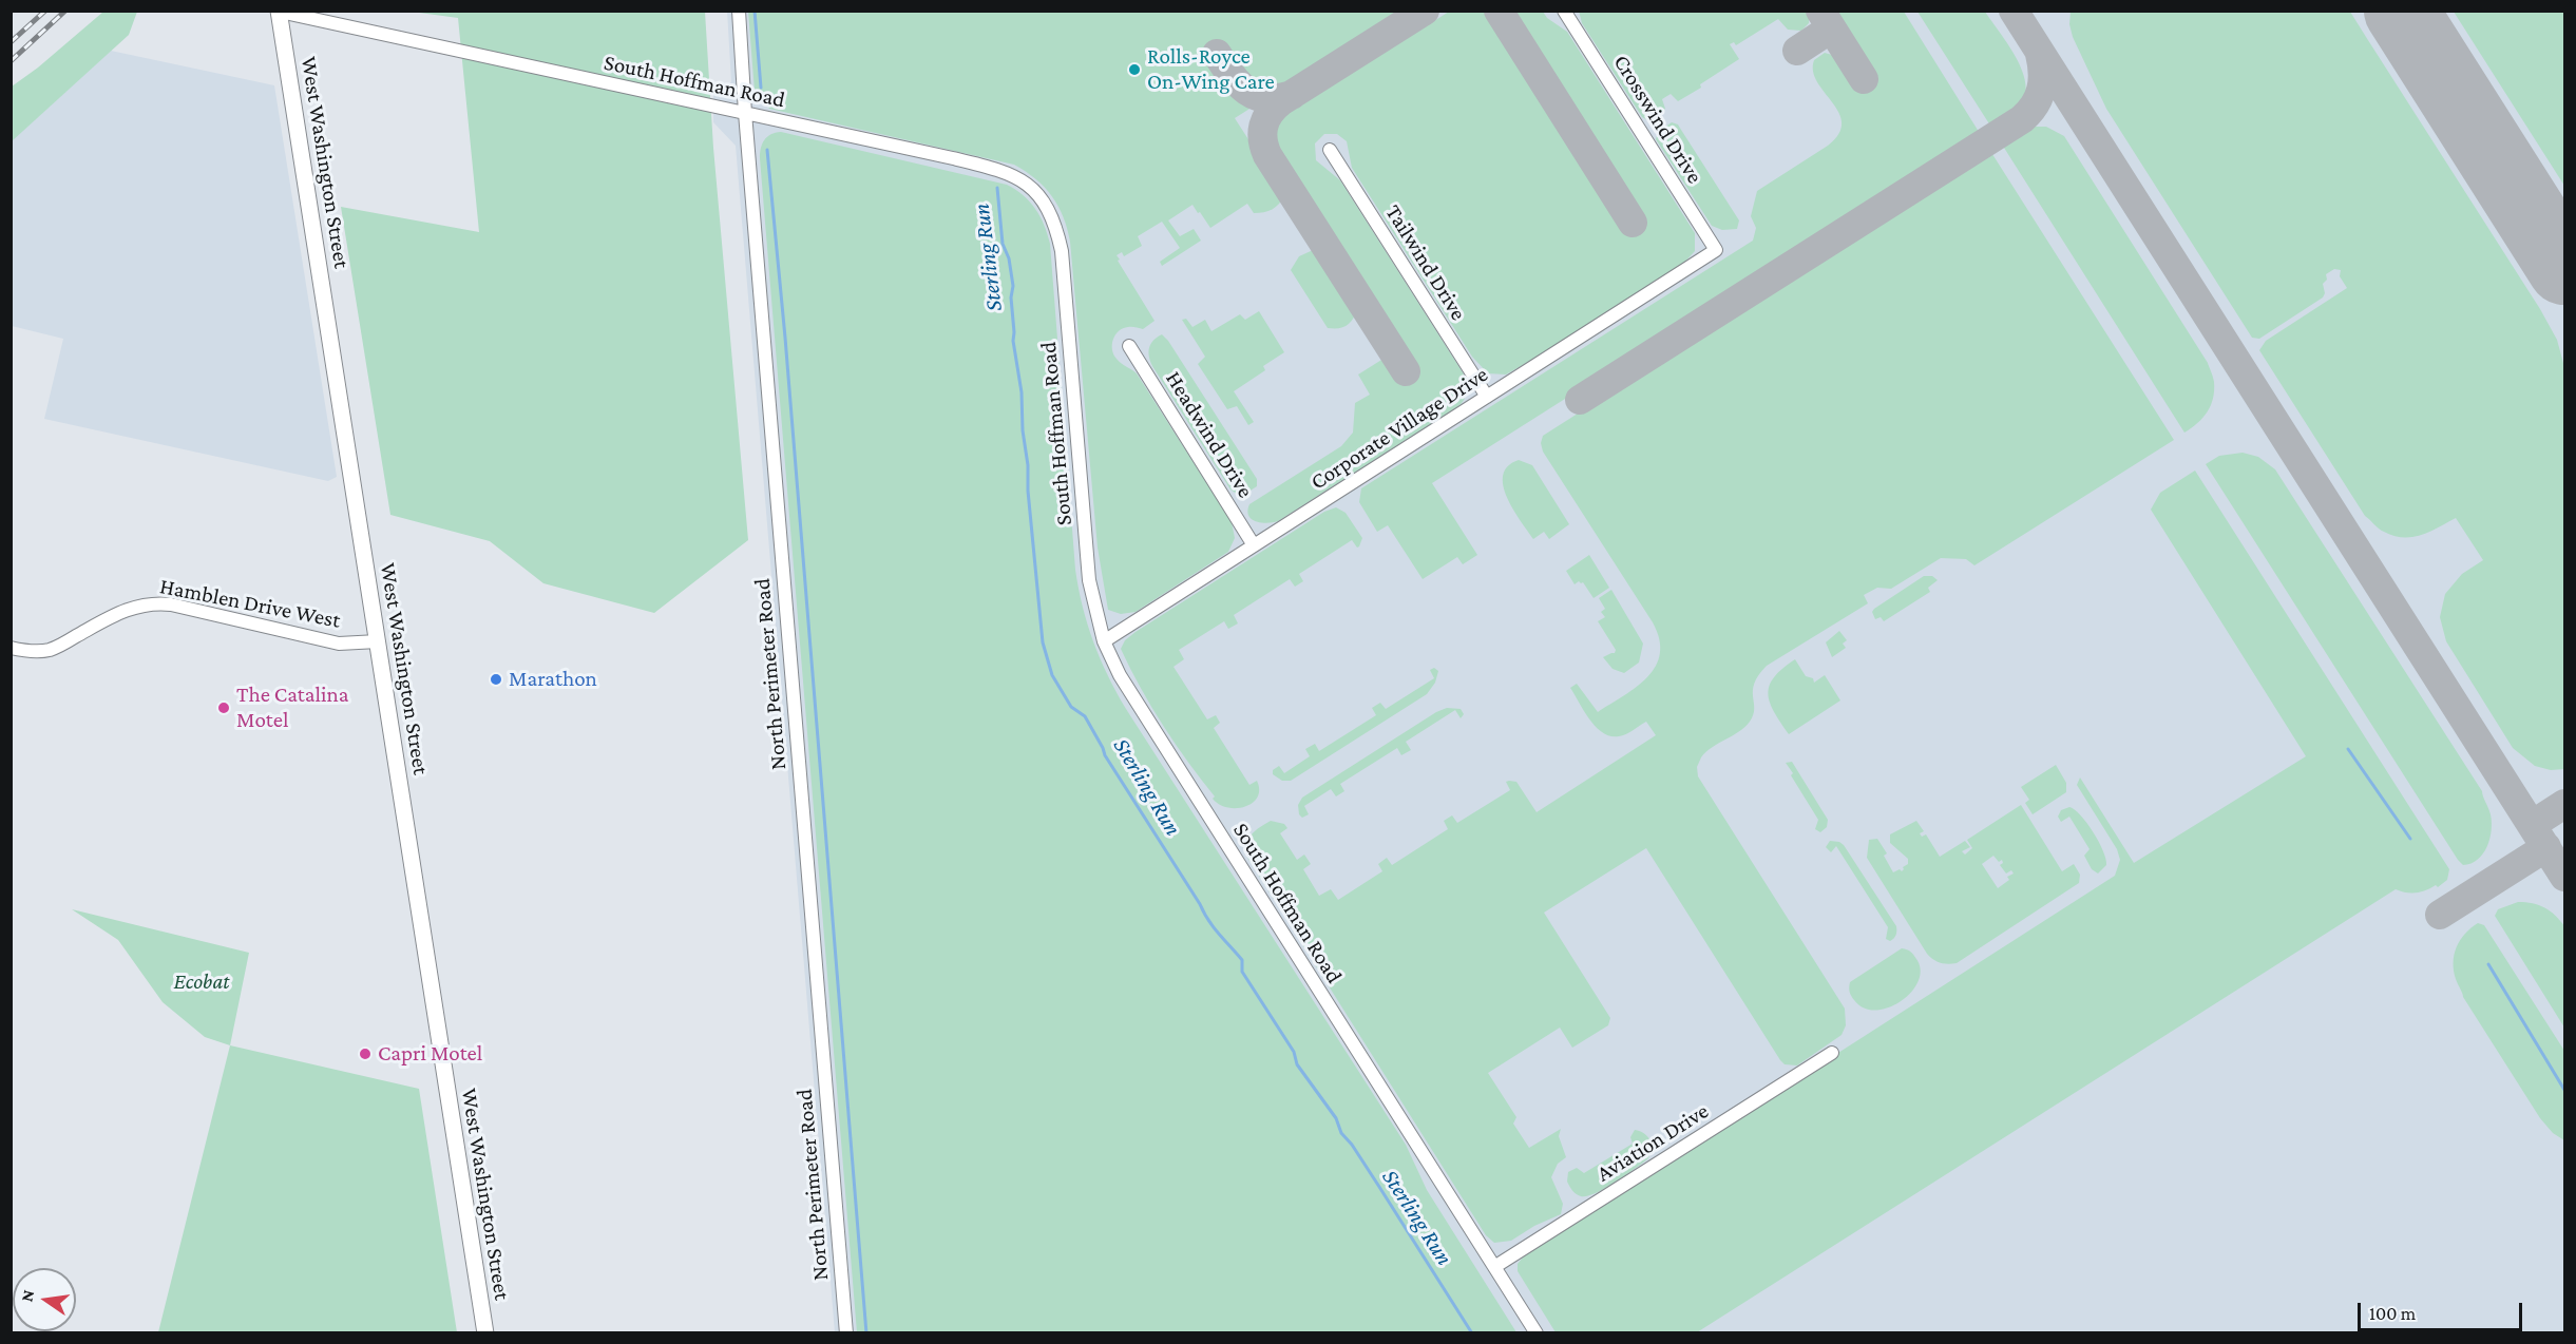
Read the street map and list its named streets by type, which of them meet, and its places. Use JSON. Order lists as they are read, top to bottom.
{
  "streets": {
    "main road": ["West Washington Street"],
    "street": [
      "South Hoffman Road",
      "Crosswind Drive",
      "Tailwind Drive",
      "Corporate Village Drive",
      "Headwind Drive",
      "Hamblen Drive West",
      "North Perimeter Road",
      "Aviation Drive"
    ]
  },
  "crossings": [
    ["South Hoffman Road", "West Washington Street"],
    ["South Hoffman Road", "Corporate Village Drive"],
    ["South Hoffman Road", "North Perimeter Road"],
    ["South Hoffman Road", "Aviation Drive"],
    ["Crosswind Drive", "Corporate Village Drive"],
    ["West Washington Street", "Hamblen Drive West"],
    ["Tailwind Drive", "Corporate Village Drive"],
    ["Corporate Village Drive", "Headwind Drive"]
  ],
  "water": ["Sterling Run"],
  "parks": ["Ecobat"],
  "places": [
    "Rolls-Royce On-Wing Care",
    "Marathon",
    "The Catalina Motel",
    "Capri Motel"
  ],
  "scale_bar": "100 m",
  "north": "left"
}
